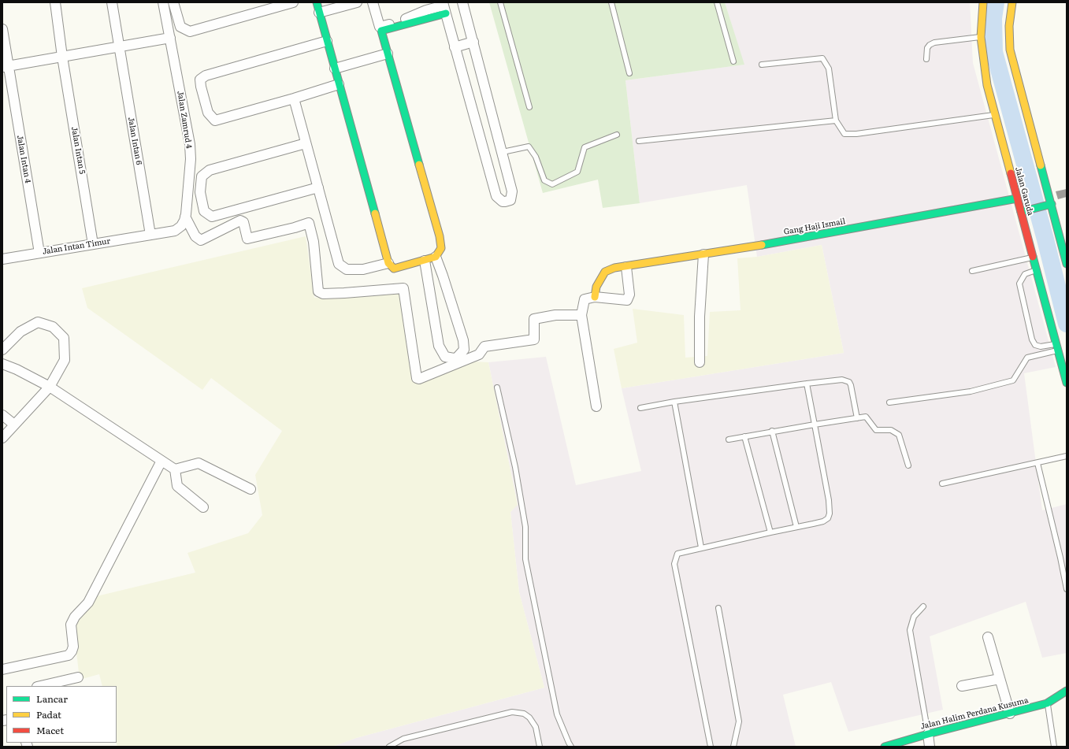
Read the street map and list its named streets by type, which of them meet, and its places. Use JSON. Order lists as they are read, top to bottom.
{
  "streets": {
    "street": [
      "Jalan Zamrud 4",
      "Jalan Intan 6",
      "Jalan Intan 5",
      "Jalan Intan 4",
      "Jalan Garuda",
      "Gang Haji Ismail",
      "Jalan Intan Timur",
      "Jalan Halim Perdana Kusuma"
    ]
  },
  "crossings": [
    ["Jalan Zamrud 4", "Jalan Intan 6"],
    ["Jalan Zamrud 4", "Jalan Intan Timur"],
    ["Jalan Intan 6", "Jalan Intan Timur"],
    ["Jalan Intan 5", "Jalan Intan Timur"],
    ["Jalan Intan 4", "Jalan Intan Timur"],
    ["Jalan Garuda", "Gang Haji Ismail"]
  ],
  "legend": ["Lancar", "Padat", "Macet"]
}
